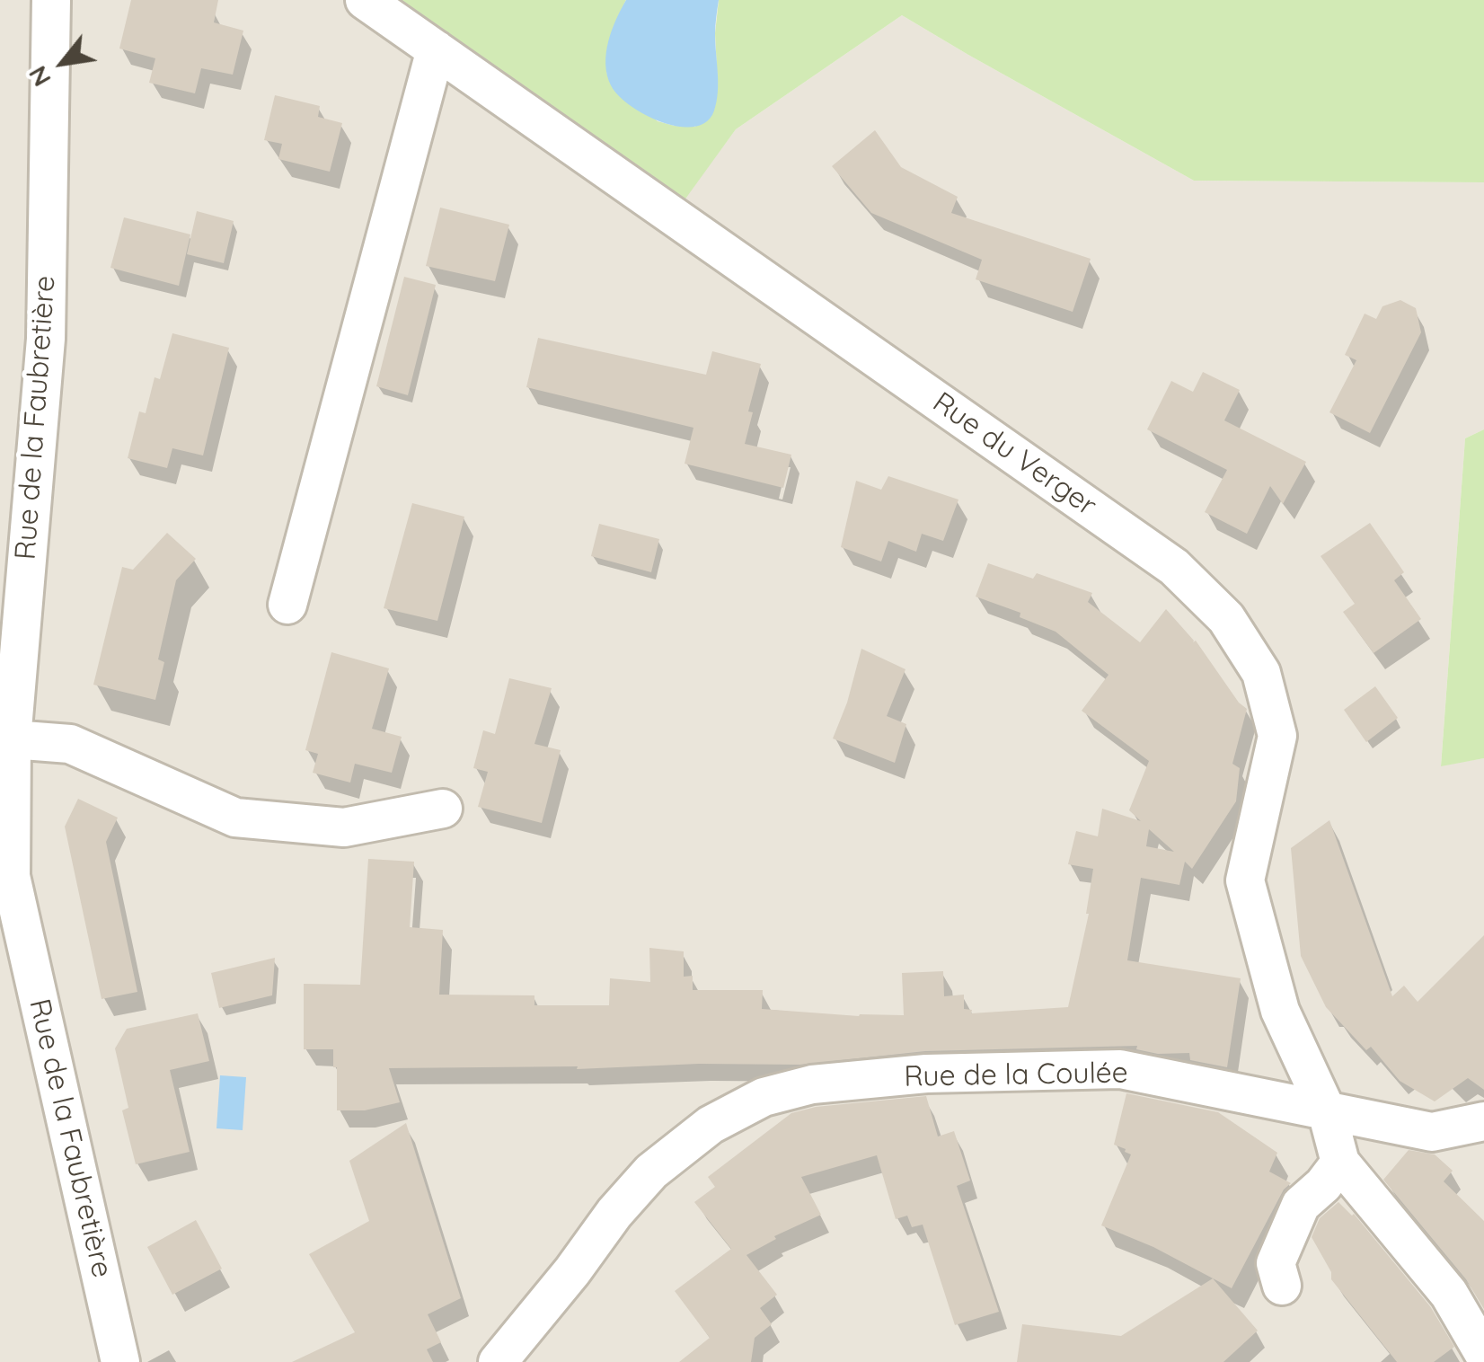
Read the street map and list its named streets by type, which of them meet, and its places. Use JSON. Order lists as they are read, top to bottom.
{
  "streets": {
    "street": ["Rue de la Faubretière", "Rue du Verger", "Rue de la Coulée"]
  },
  "crossings": [
    ["Rue du Verger", "Rue de la Coulée"]
  ],
  "north": "bottom left"
}
